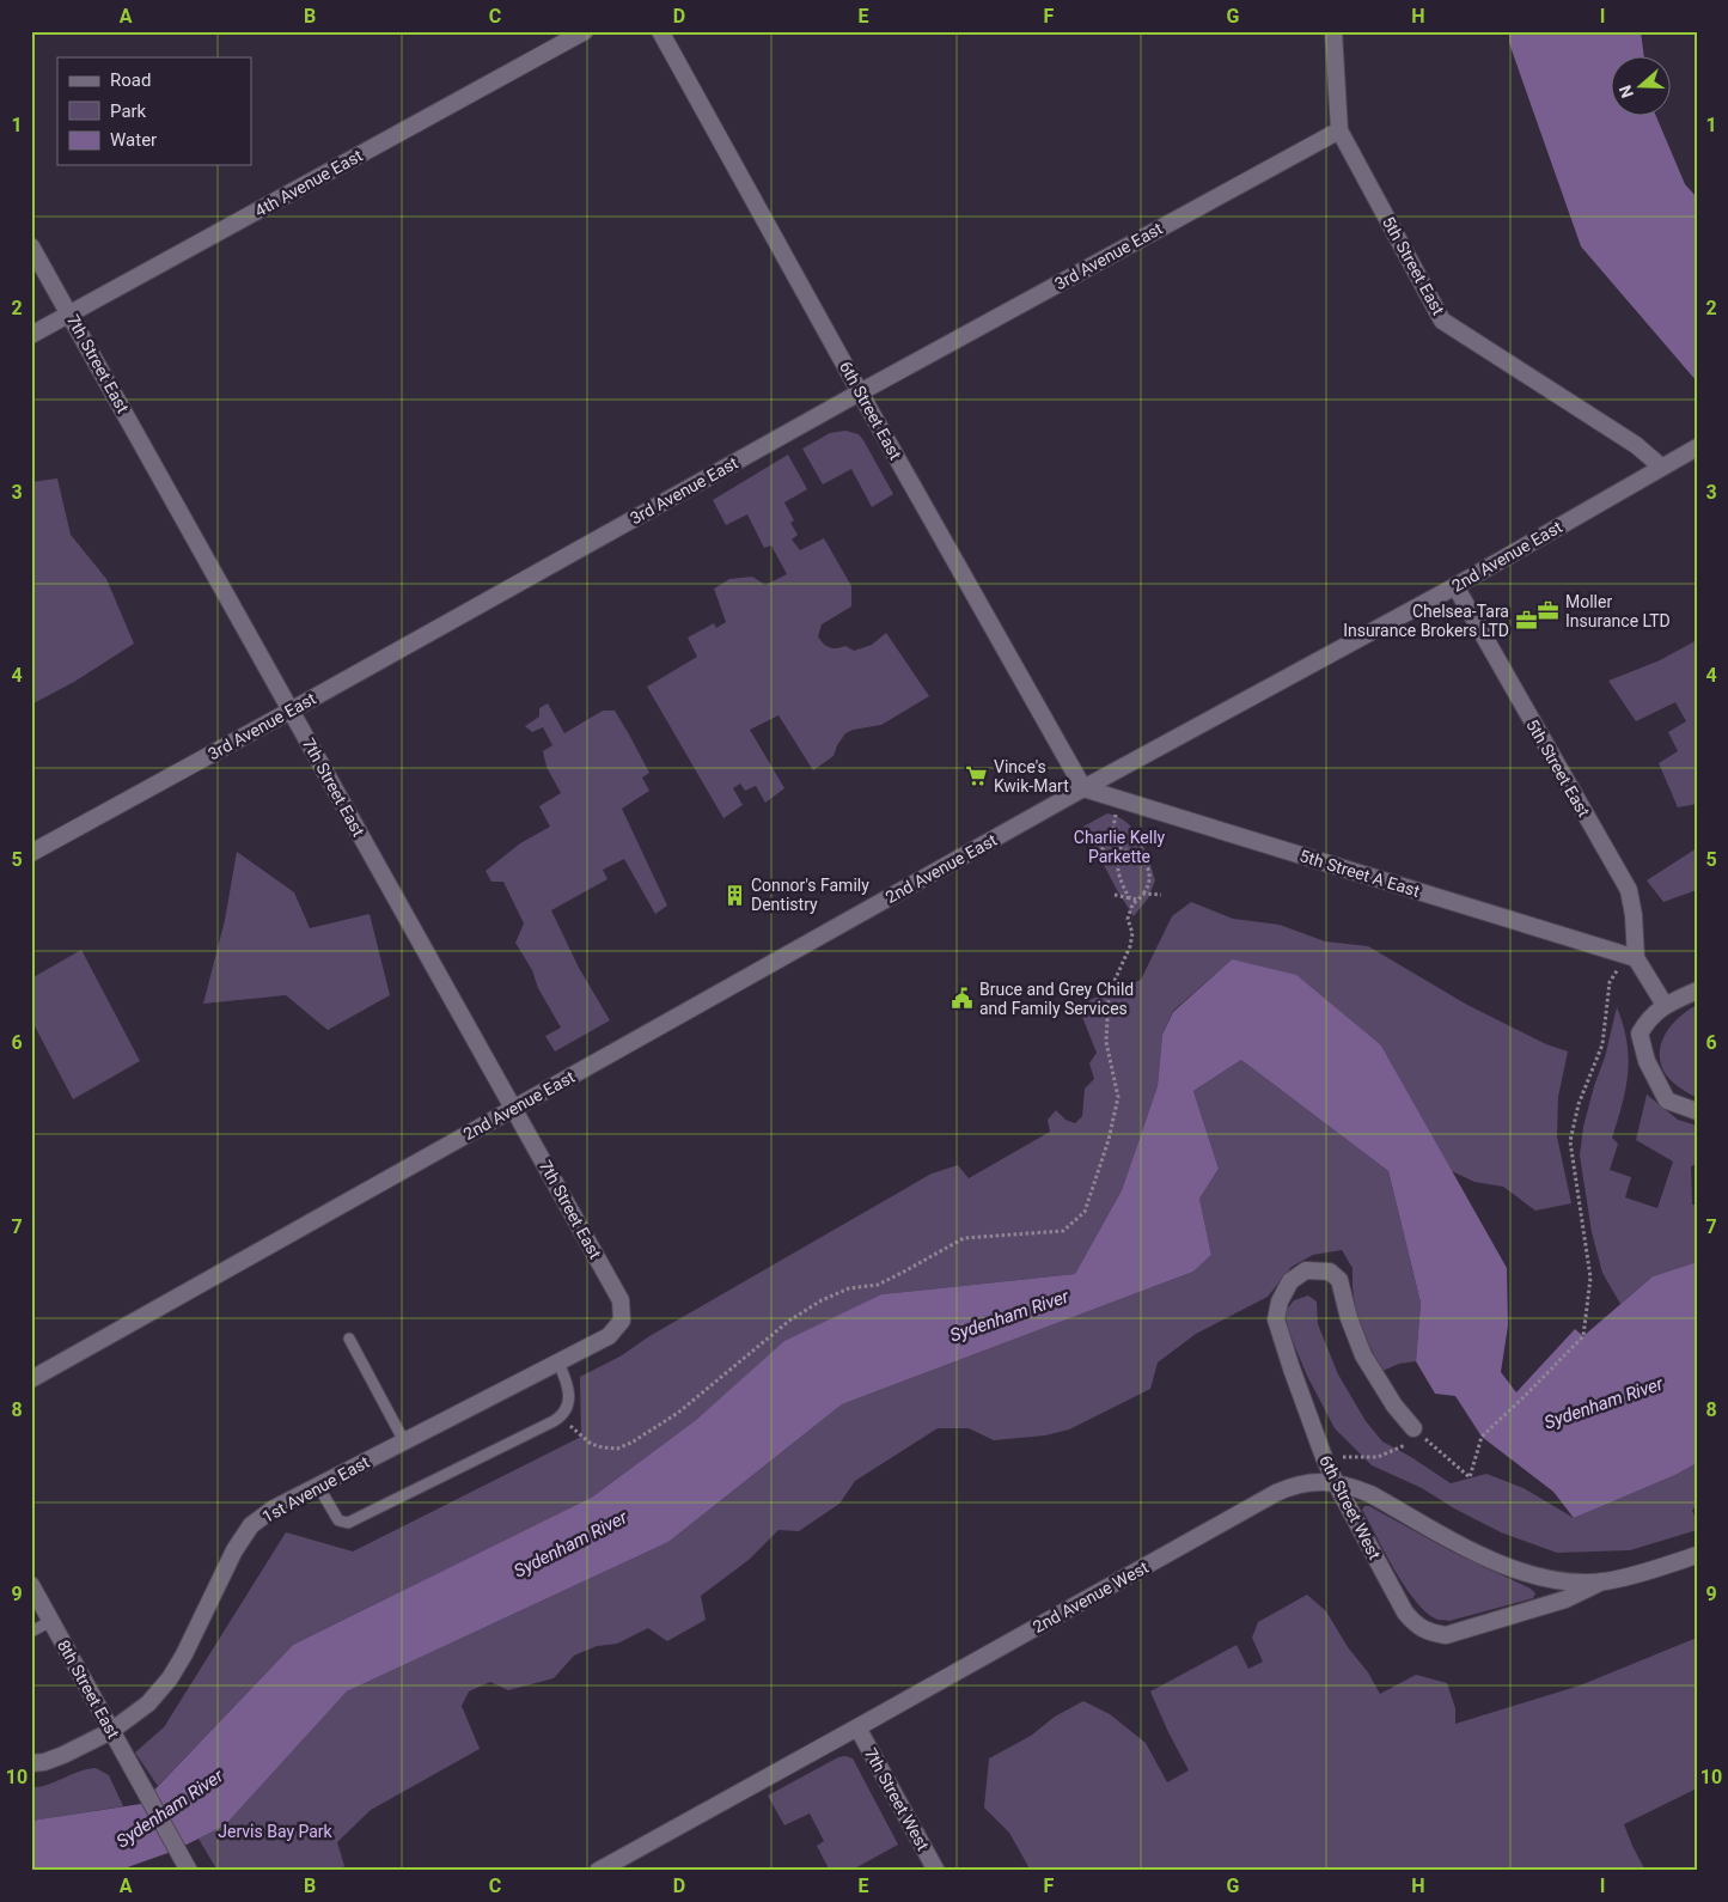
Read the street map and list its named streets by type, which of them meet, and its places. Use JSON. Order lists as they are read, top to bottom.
{
  "streets": {
    "street": [
      "4th Avenue East",
      "3rd Avenue East",
      "5th Street East",
      "7th Street East",
      "6th Street East",
      "2nd Avenue East",
      "5th Street A East",
      "1st Avenue East",
      "6th Street West",
      "2nd Avenue West",
      "8th Street East",
      "7th Street West"
    ]
  },
  "crossings": [
    ["4th Avenue East", "7th Street East"],
    ["3rd Avenue East", "5th Street East"],
    ["3rd Avenue East", "7th Street East"],
    ["3rd Avenue East", "6th Street East"],
    ["5th Street East", "2nd Avenue East"],
    ["5th Street East", "5th Street A East"],
    ["7th Street East", "2nd Avenue East"],
    ["7th Street East", "1st Avenue East"],
    ["6th Street East", "2nd Avenue East"],
    ["6th Street East", "5th Street A East"],
    ["2nd Avenue East", "5th Street A East"],
    ["1st Avenue East", "8th Street East"],
    ["6th Street West", "2nd Avenue West"],
    ["2nd Avenue West", "7th Street West"]
  ],
  "water": ["Sydenham River"],
  "parks": ["Charlie Kelly Parkette", "Jervis Bay Park"],
  "places": {
    "office": ["Moller Insurance LTD", "Chelsea-Tara Insurance Brokers LTD"],
    "supermarket": ["Vince's Kwik-Mart"],
    "building": ["Connor's Family Dentistry"],
    "public building": ["Bruce and Grey Child and Family Services"]
  },
  "legend": ["Road", "Park", "Water"],
  "north": "left",
  "grid": {
    "columns": [
      "A",
      "B",
      "C",
      "D",
      "E",
      "F",
      "G",
      "H",
      "I"
    ],
    "rows": [
      "1",
      "2",
      "3",
      "4",
      "5",
      "6",
      "7",
      "8",
      "9",
      "10"
    ]
  }
}
